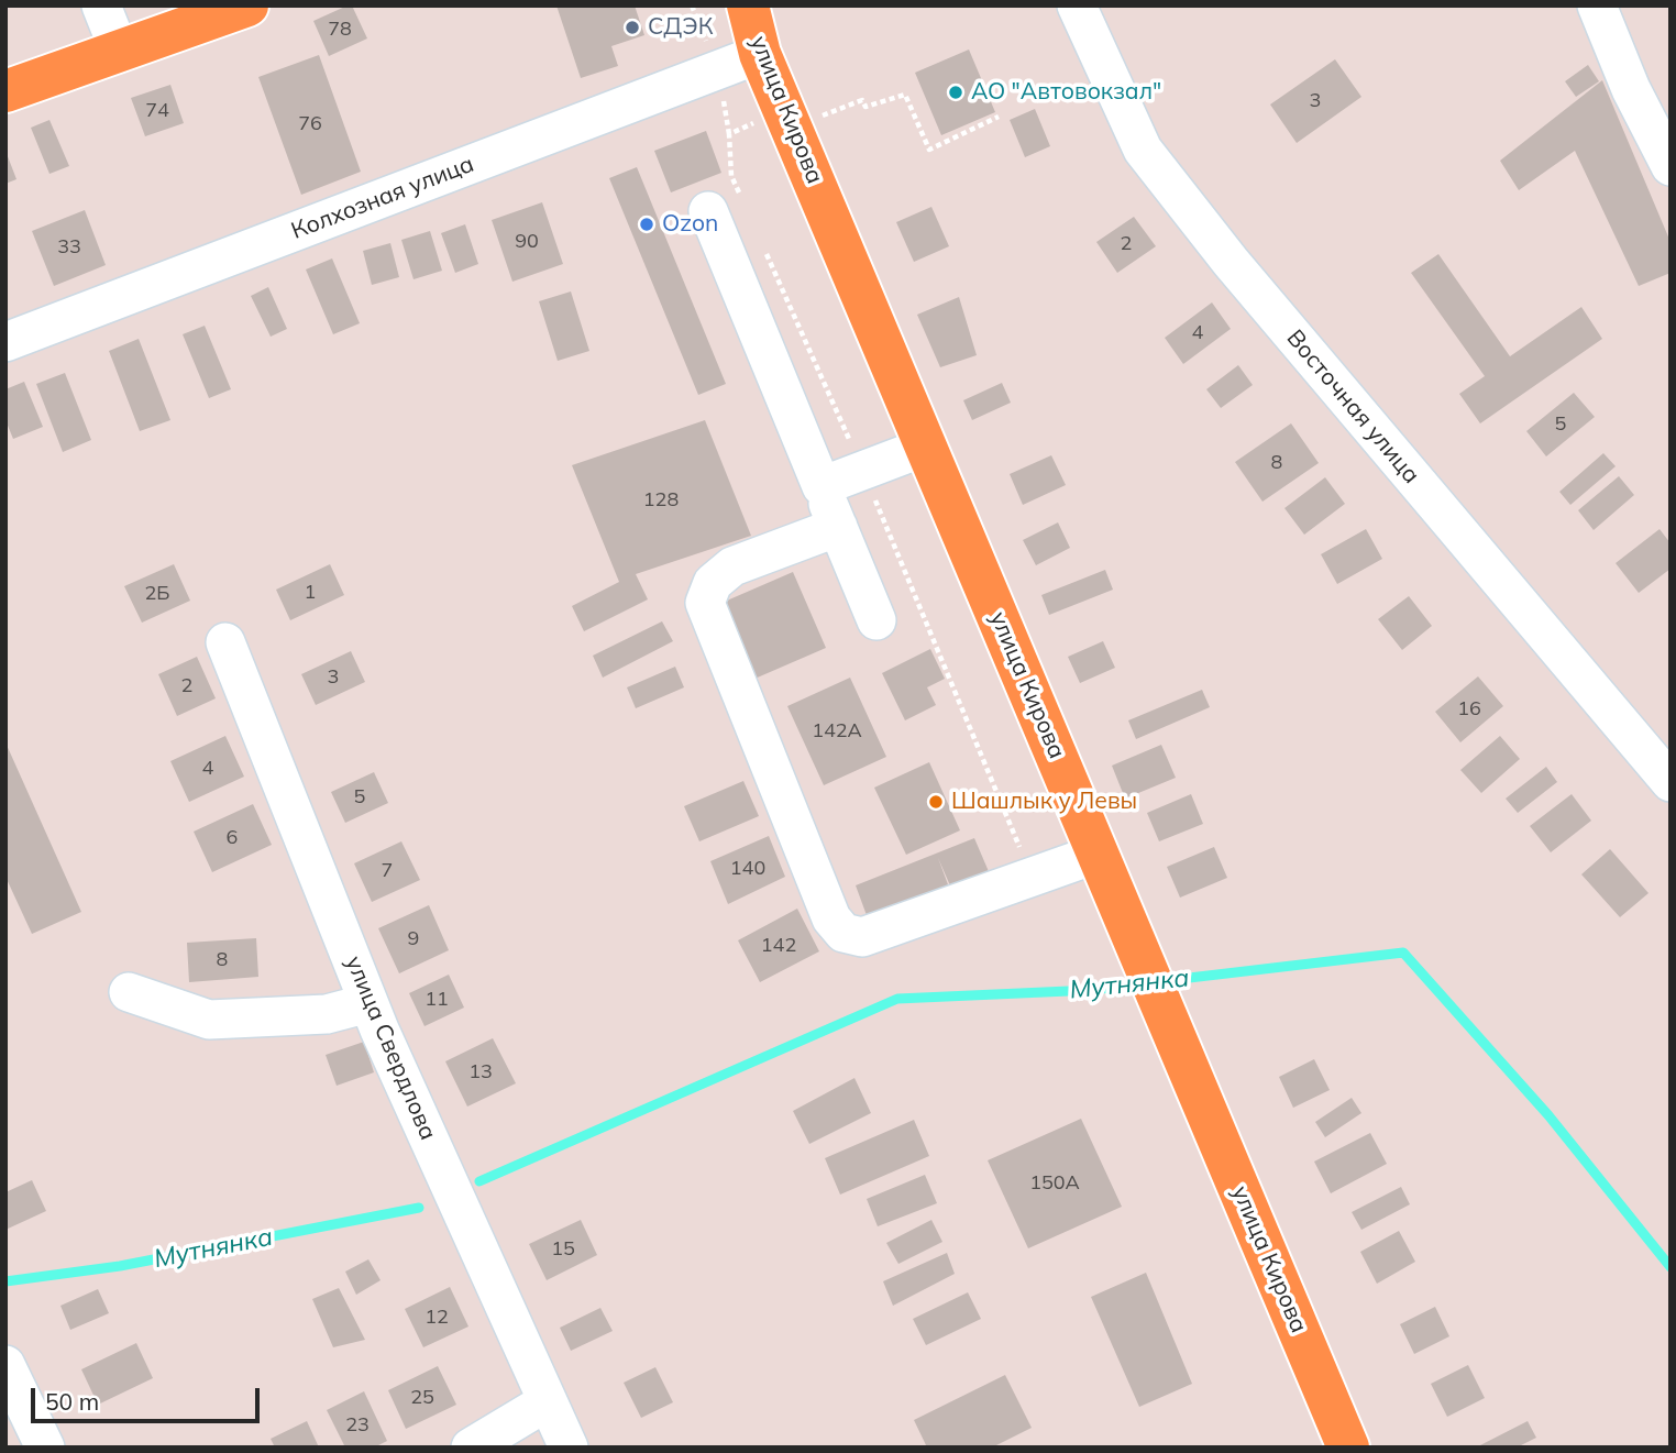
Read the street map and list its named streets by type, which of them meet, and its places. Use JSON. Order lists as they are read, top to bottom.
{
  "streets": {
    "main road": ["улица Кирова"],
    "street": ["Колхозная улица", "Восточная улица", "улица Свердлова"]
  },
  "crossings": [
    ["улица Кирова", "Колхозная улица"]
  ],
  "water": ["Мутнянка"],
  "places": [
    "СДЭК",
    "АО \"Автовокзал\"",
    "Ozon",
    "Шашлык у Левы"
  ],
  "house_numbers": [
    "78",
    "3",
    "74",
    "76",
    "90",
    "2",
    "33",
    "4",
    "5",
    "8",
    "128",
    "1",
    "2Б",
    "3",
    "2",
    "16",
    "142А",
    "4",
    "5",
    "6",
    "140",
    "7",
    "9",
    "142",
    "8",
    "11",
    "13",
    "150А",
    "15",
    "12",
    "25",
    "23"
  ],
  "scale_bar": "50 m"
}
